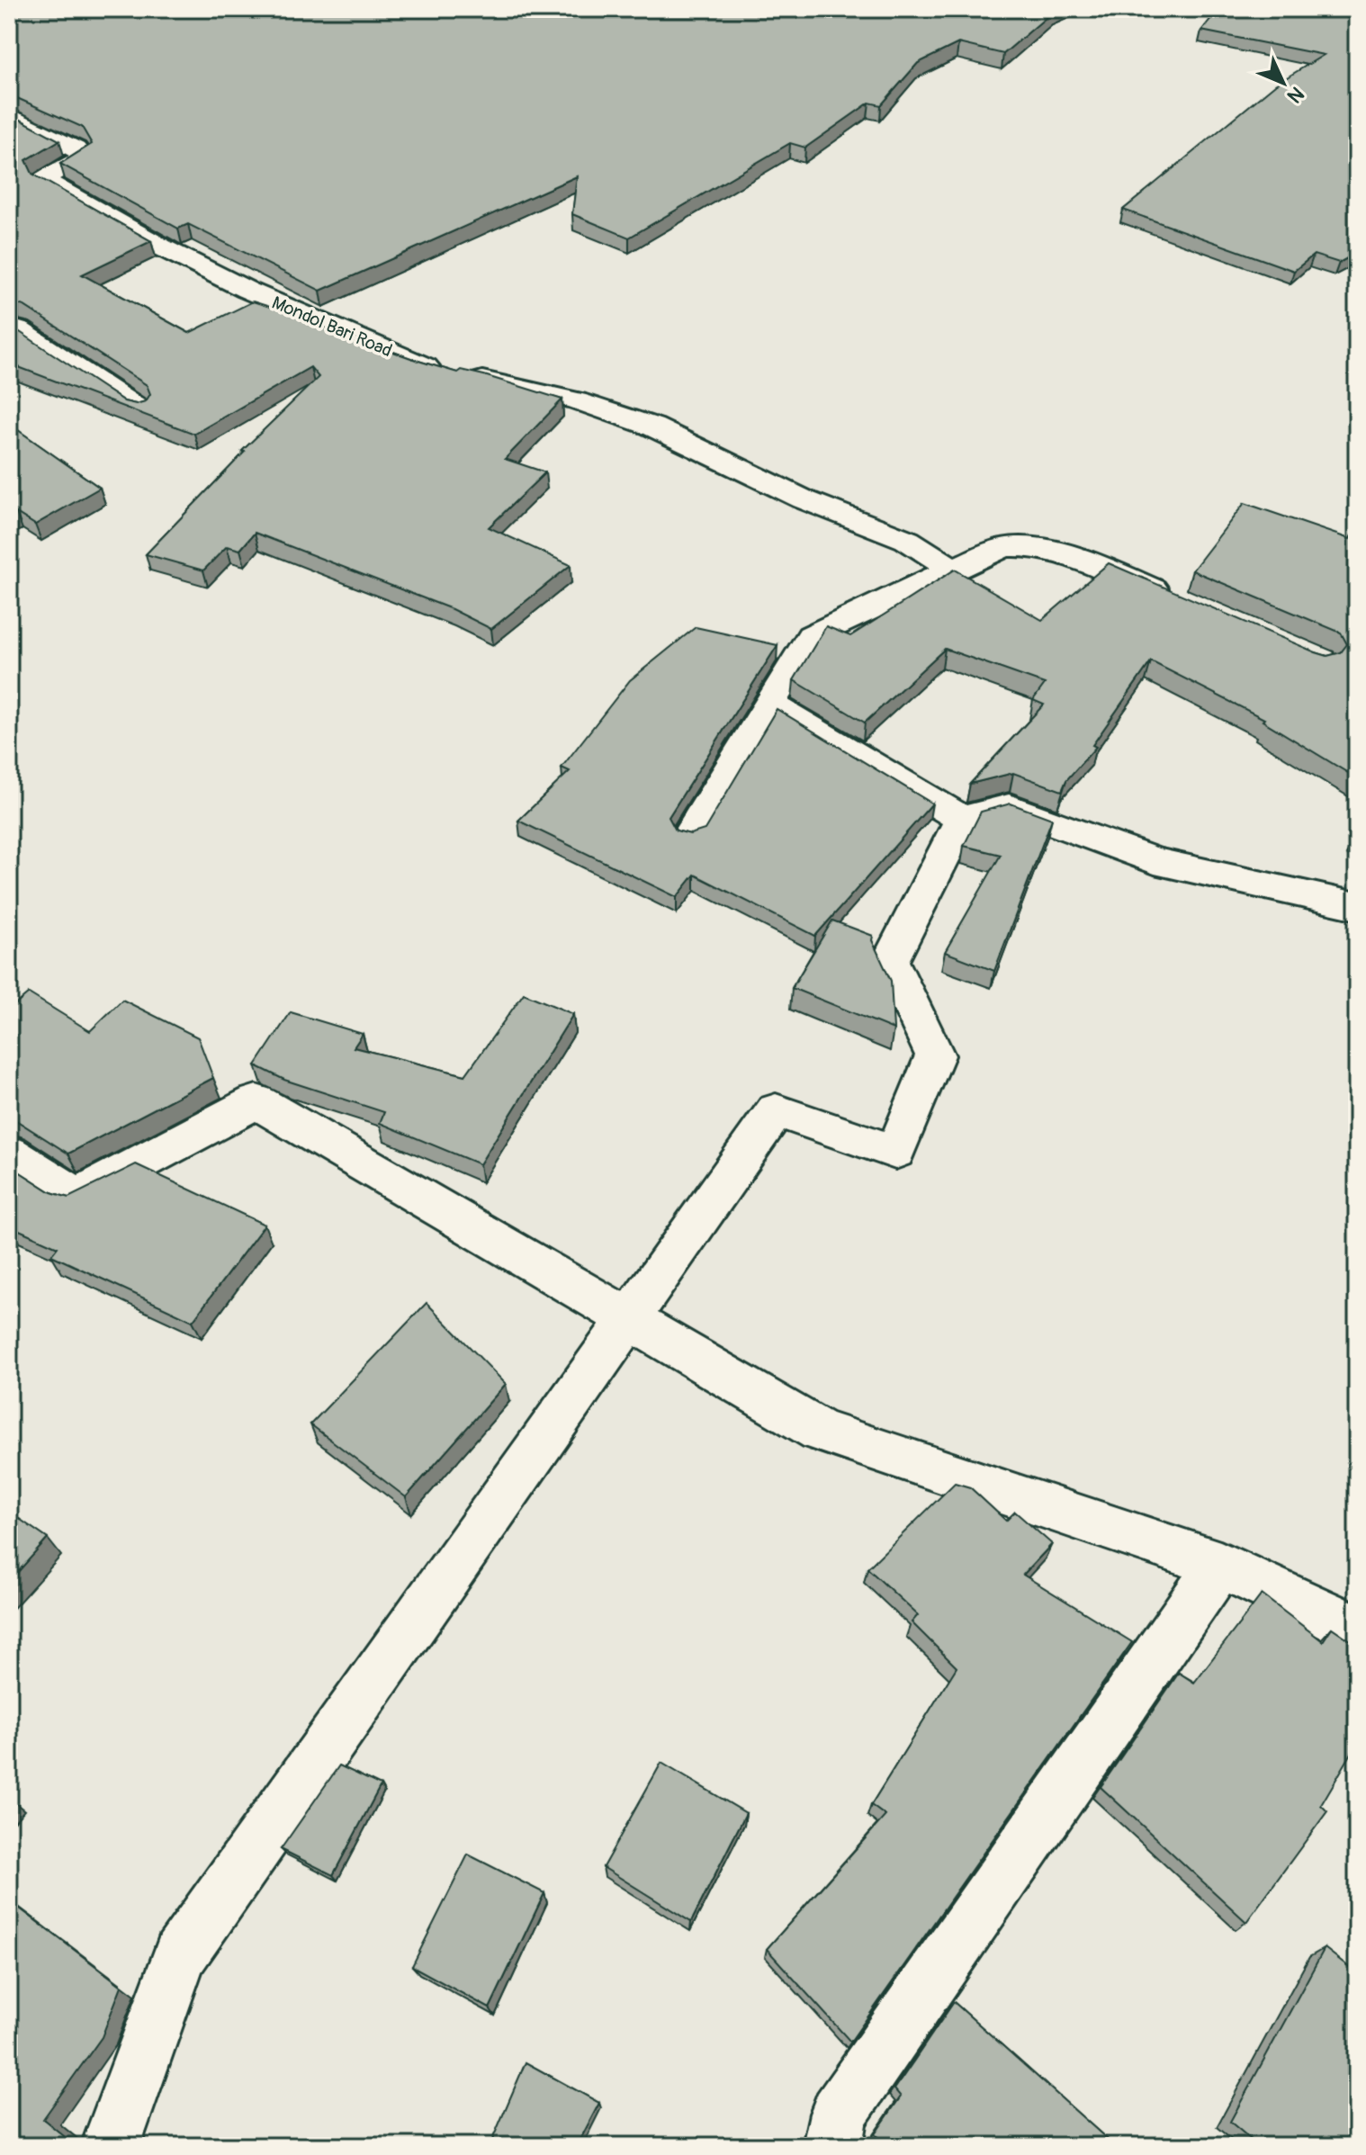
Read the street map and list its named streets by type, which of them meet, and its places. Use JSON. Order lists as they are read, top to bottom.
{
  "streets": {
    "street": ["Mondol Bari Road"]
  },
  "north": "bottom right"
}
